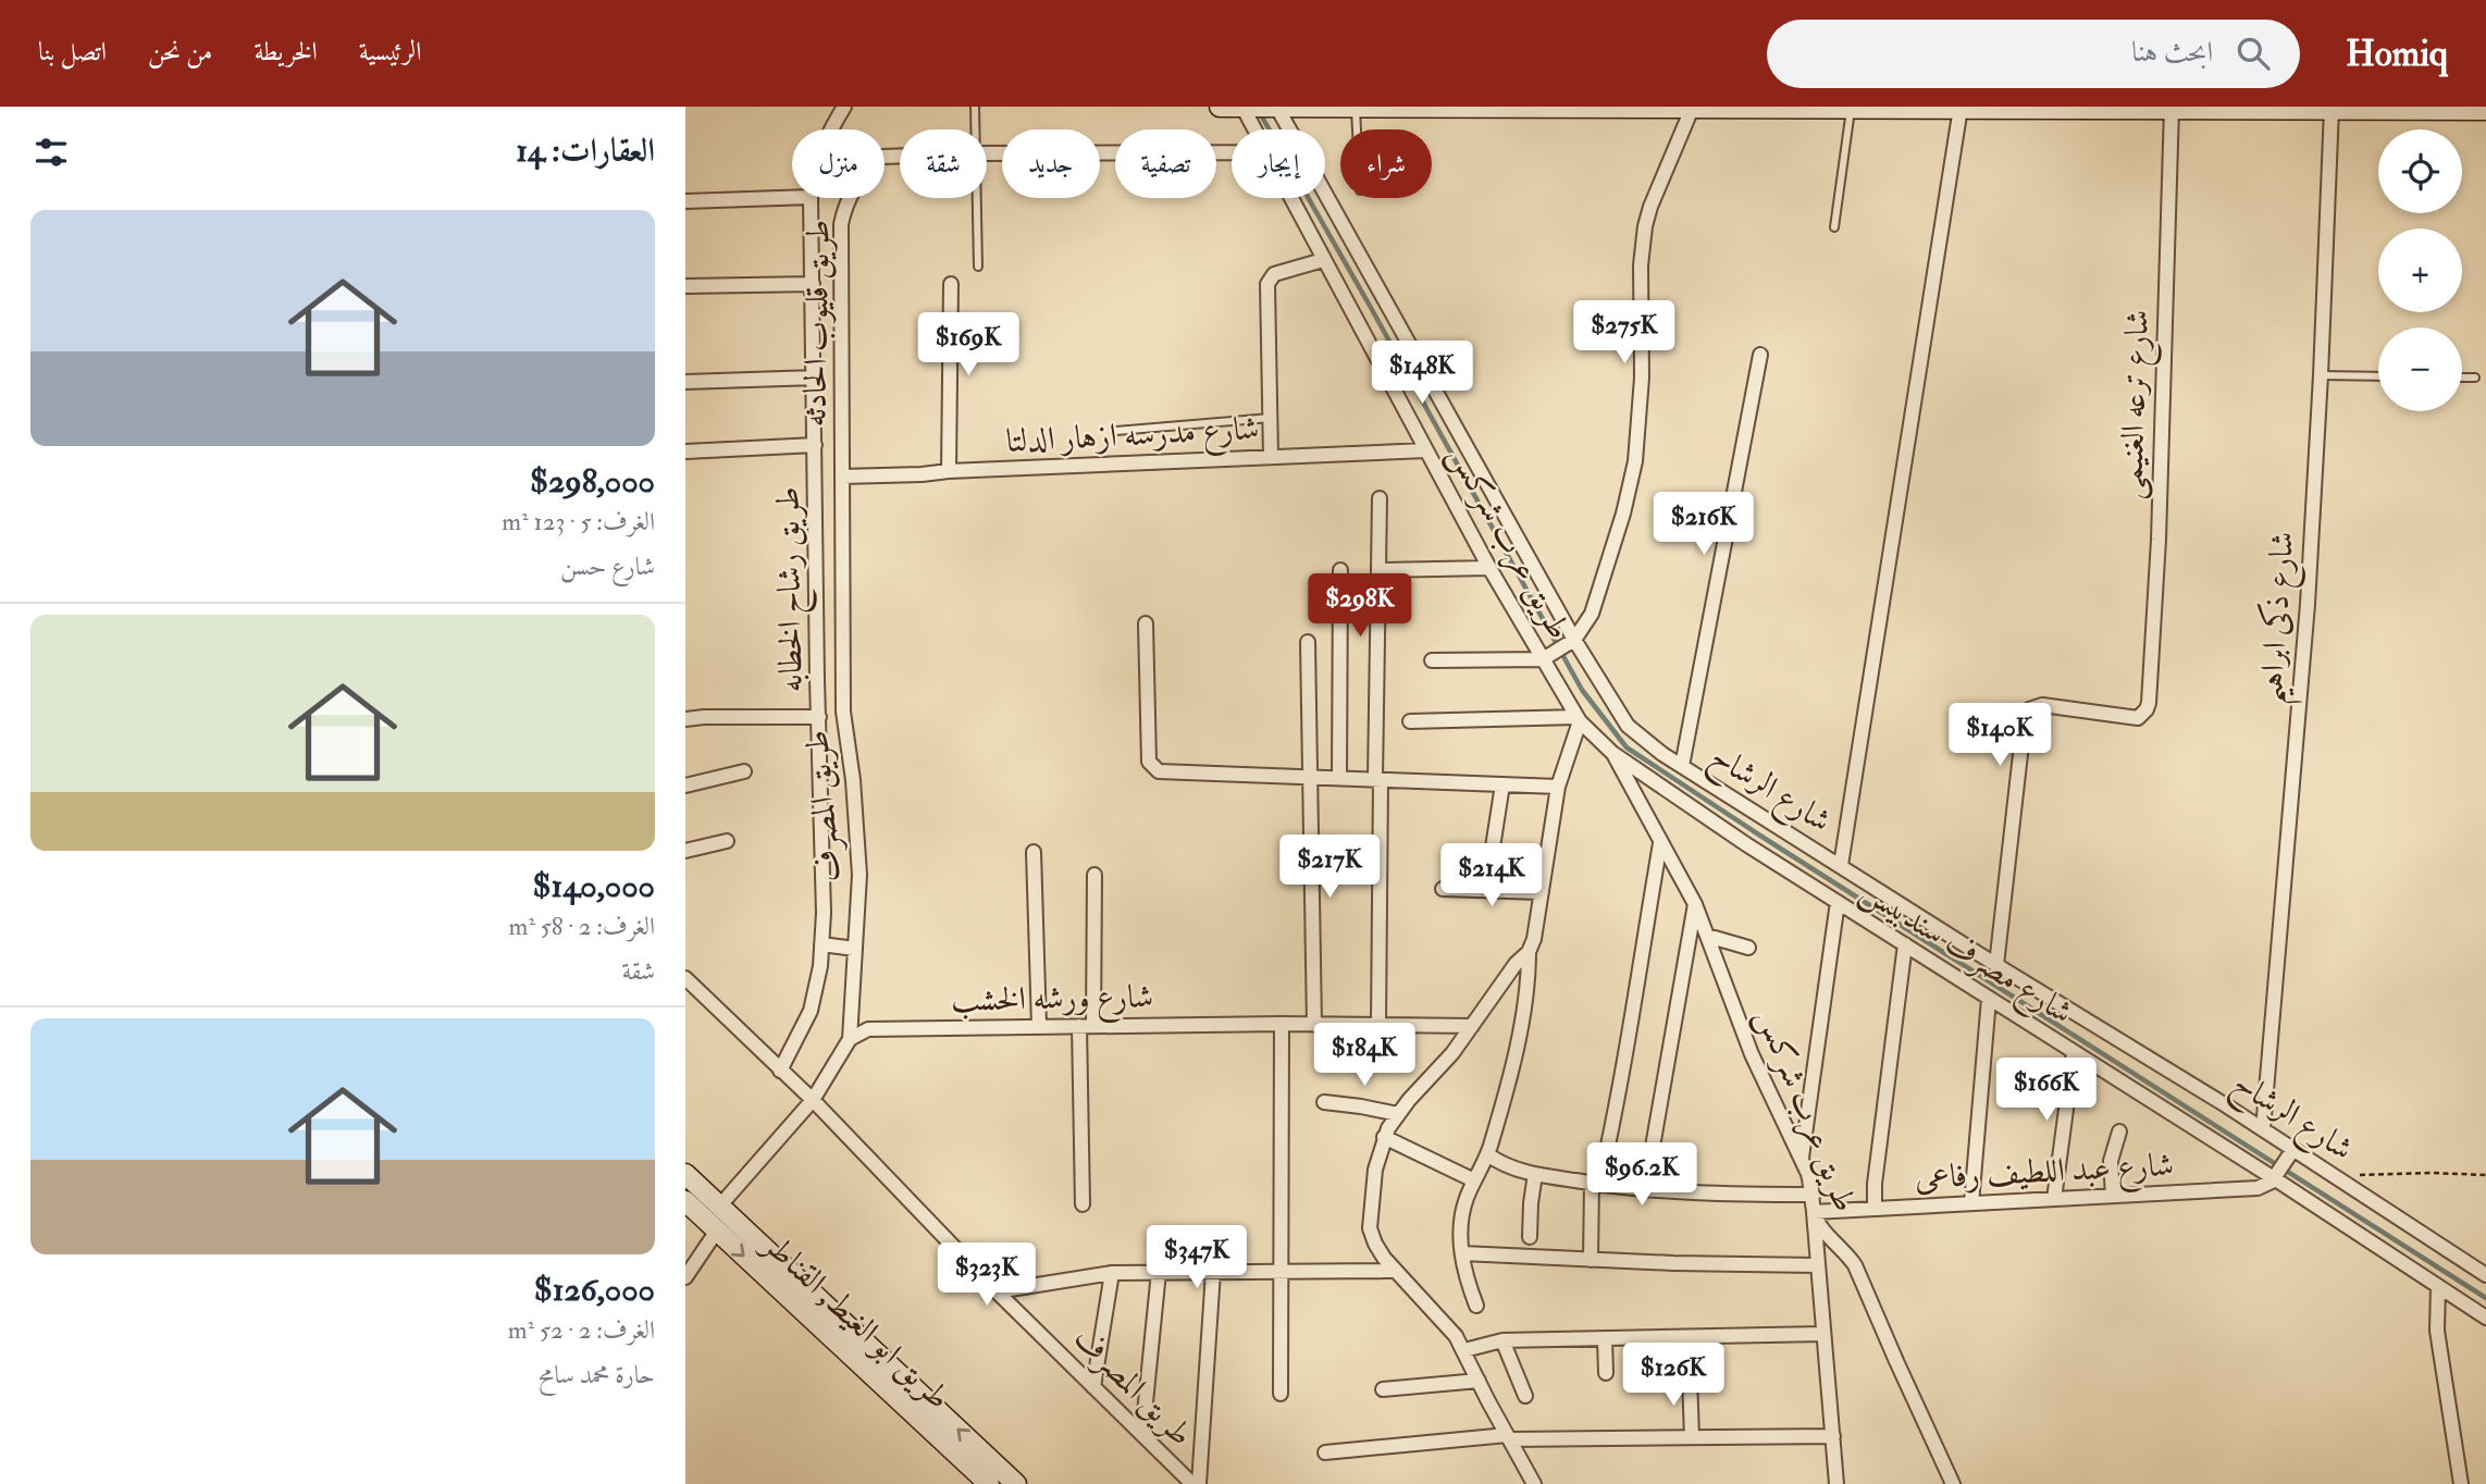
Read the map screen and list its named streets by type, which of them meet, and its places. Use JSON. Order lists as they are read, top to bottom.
{
  "streets": {
    "main road": ["طريق ابو الغيط, القناطر"],
    "street": [
      "طريق قليوب الحادثه",
      "شارع ترعه الغنيمى",
      "شارع مدرسه ازهار الدلتا",
      "طريق عرب شركس",
      "طريق رشاح الخطابه",
      "شارع ذكى ابراهيم",
      "شارع الرشاح",
      "طريق المصرف",
      "شارع مصرف سندبيس",
      "شارع ورشه الخشب",
      "شارع عبد اللطيف رفاعى"
    ]
  },
  "crossings": [
    ["طريق قليوب الحادثه", "شارع مدرسه ازهار الدلتا"],
    ["طريق قليوب الحادثه", "طريق المصرف"],
    ["شارع ترعه الغنيمى", "شارع الرشاح"],
    ["شارع مدرسه ازهار الدلتا", "طريق عرب شركس"],
    ["شارع مدرسه ازهار الدلتا", "طريق المصرف"],
    ["طريق عرب شركس", "شارع مصرف سندبيس"],
    ["طريق عرب شركس", "شارع عبد اللطيف رفاعى"],
    ["طريق رشاح الخطابه", "طريق المصرف"],
    ["شارع ذكى ابراهيم", "شارع الرشاح"],
    ["طريق المصرف", "شارع ورشه الخشب"],
    ["شارع مصرف سندبيس", "شارع عبد اللطيف رفاعى"]
  ],
  "page": {
    "header": "Homiq",
    "search": "ابحث هنا",
    "nav": [
      "الرئيسية",
      "الخريطة",
      "من نحن",
      "اتصل بنا"
    ],
    "heading": "العقارات: 14",
    "map_buttons": ["+", "−"],
    "chip": [
      "شراء",
      "إيجار",
      "تصفية",
      "جديد",
      "شقة",
      "منزل"
    ],
    "list": [
      {
        "name": "$298,000",
        "note": "الغرف: 5 · 123 m² · شارع حسن"
      },
      {
        "name": "$140,000",
        "note": "الغرف: 2 · 58 m² · شقة"
      },
      {
        "name": "$126,000",
        "note": "الغرف: 2 · 52 m² · حارة محمد سامح"
      }
    ],
    "price": [
      "$275K",
      "$169K",
      "$148K",
      "$216K",
      "$298K",
      "$140K",
      "$217K",
      "$214K",
      "$184K",
      "$166K",
      "$96.2K",
      "$347K",
      "$323K",
      "$126K"
    ]
  }
}
